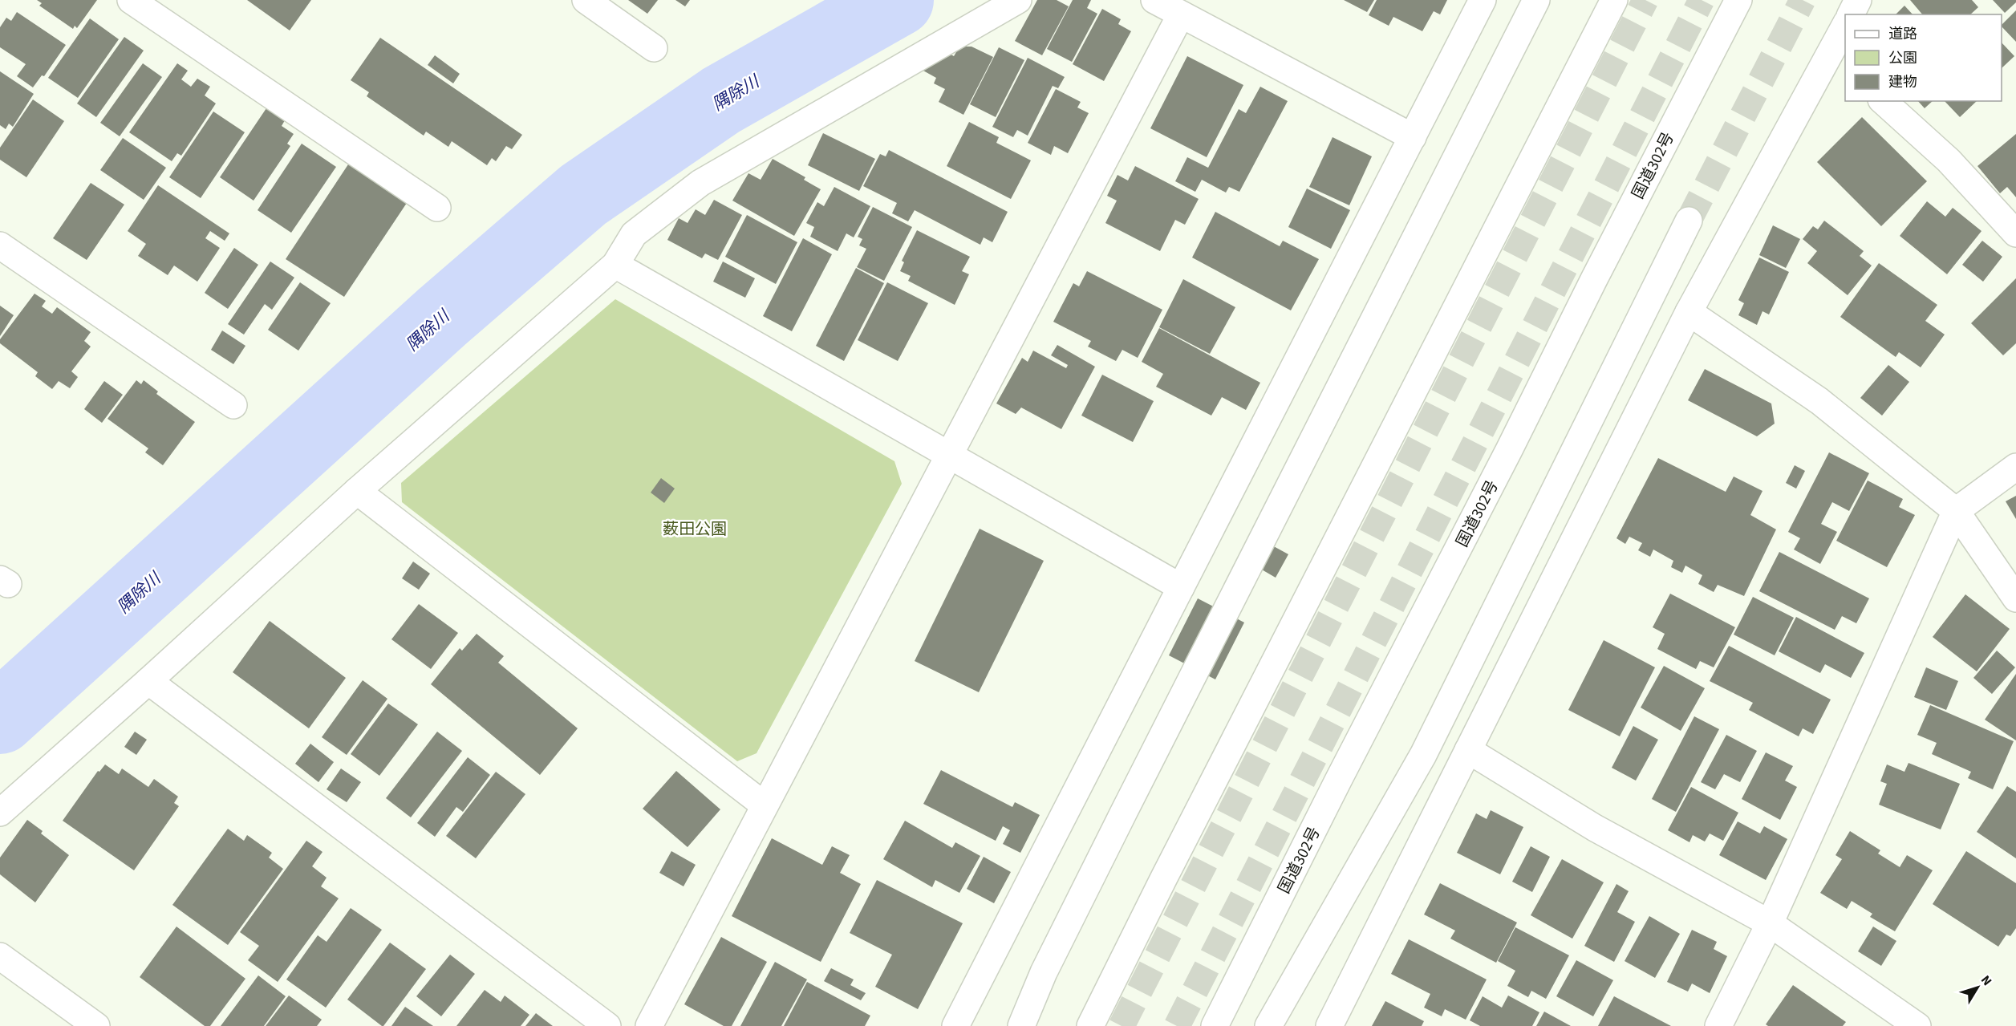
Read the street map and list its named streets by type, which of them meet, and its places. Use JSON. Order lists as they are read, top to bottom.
{
  "streets": {
    "main road": ["国道302号"]
  },
  "water": ["隅除川"],
  "parks": ["薮田公園"],
  "legend": ["道路", "公園", "建物"],
  "north": "top right"
}
